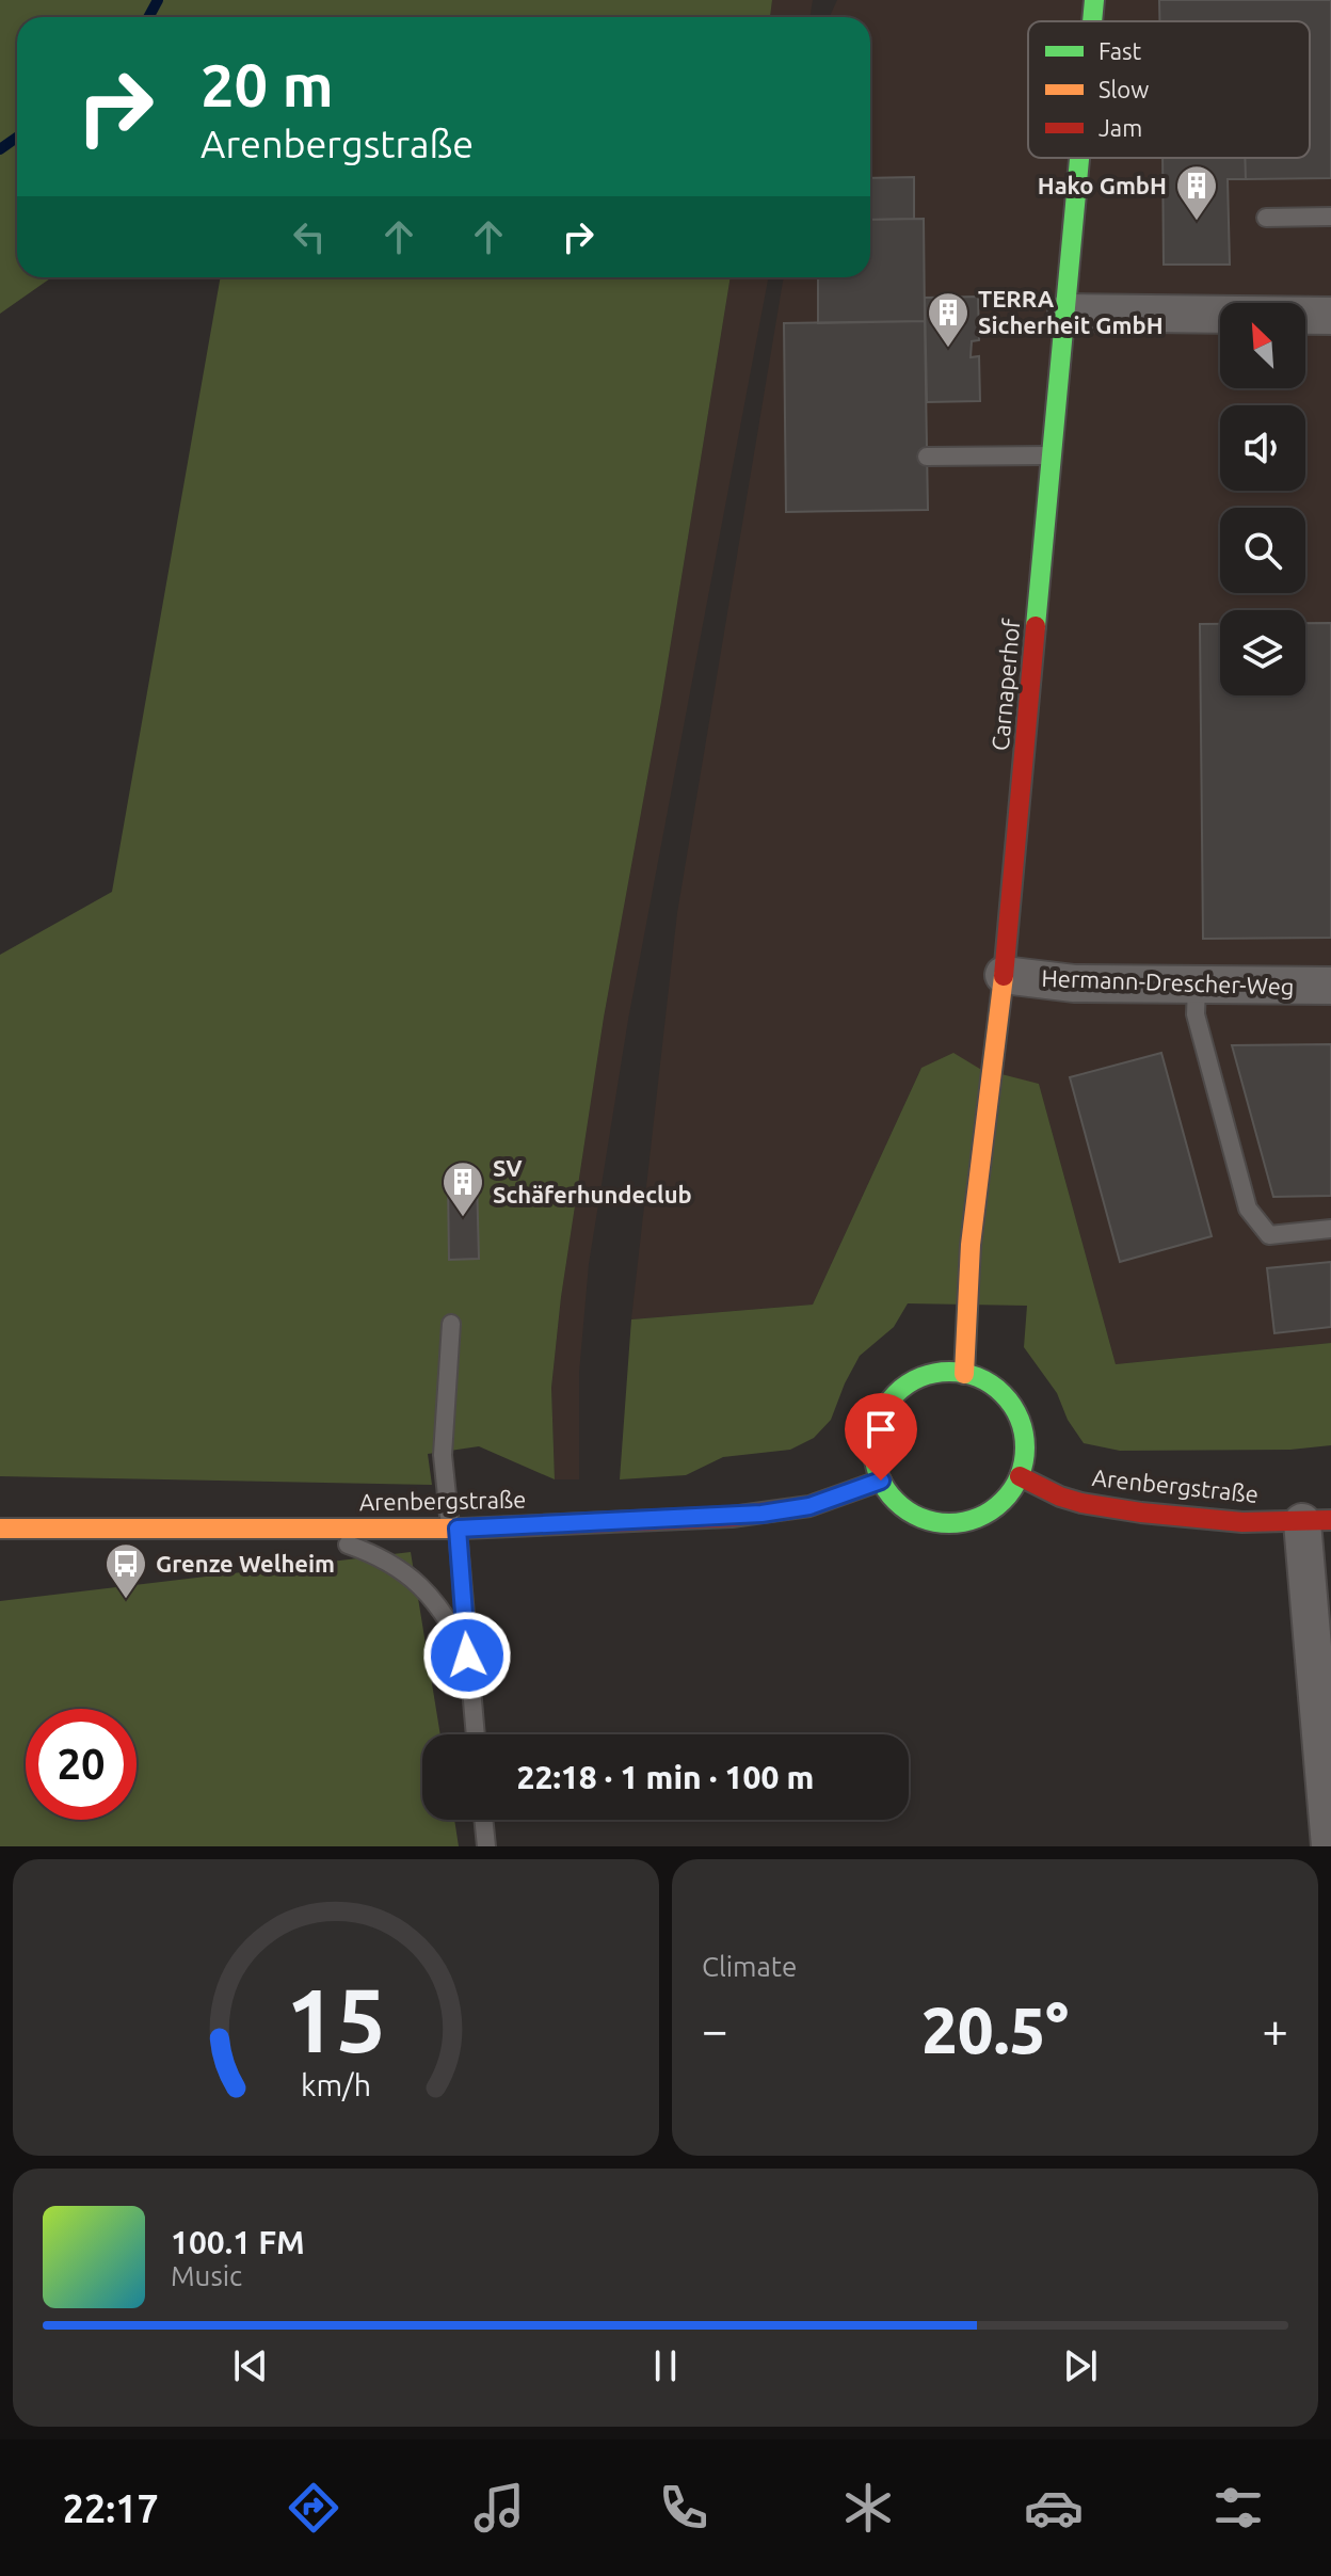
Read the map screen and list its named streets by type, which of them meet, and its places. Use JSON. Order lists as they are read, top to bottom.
{
  "streets": {
    "main road": ["Carnaperhof", "Arenbergstraße"],
    "street": ["Hermann-Drescher-Weg"]
  },
  "crossings": [
    ["Carnaperhof", "Hermann-Drescher-Weg"],
    ["Carnaperhof", "Arenbergstraße"]
  ],
  "places": {
    "building": ["Hako GmbH", "TERRA Sicherheit GmbH", "SV Schäferhundeclub"],
    "bus stop": ["Grenze Welheim"]
  },
  "legend": ["Fast", "Slow", "Jam"],
  "north": "top left",
  "page": {
    "turn": ["20 m", "Arenbergstraße"],
    "limit": "20",
    "trip": "22:18 · 1 min · 100 m",
    "tile": "Climate",
    "heat": ["−", "20.5°", "+"],
    "song": ["100.1 FM", "Music"],
    "tabs": "22:17",
    "gauge": ["15", "km/h"]
  }
}
